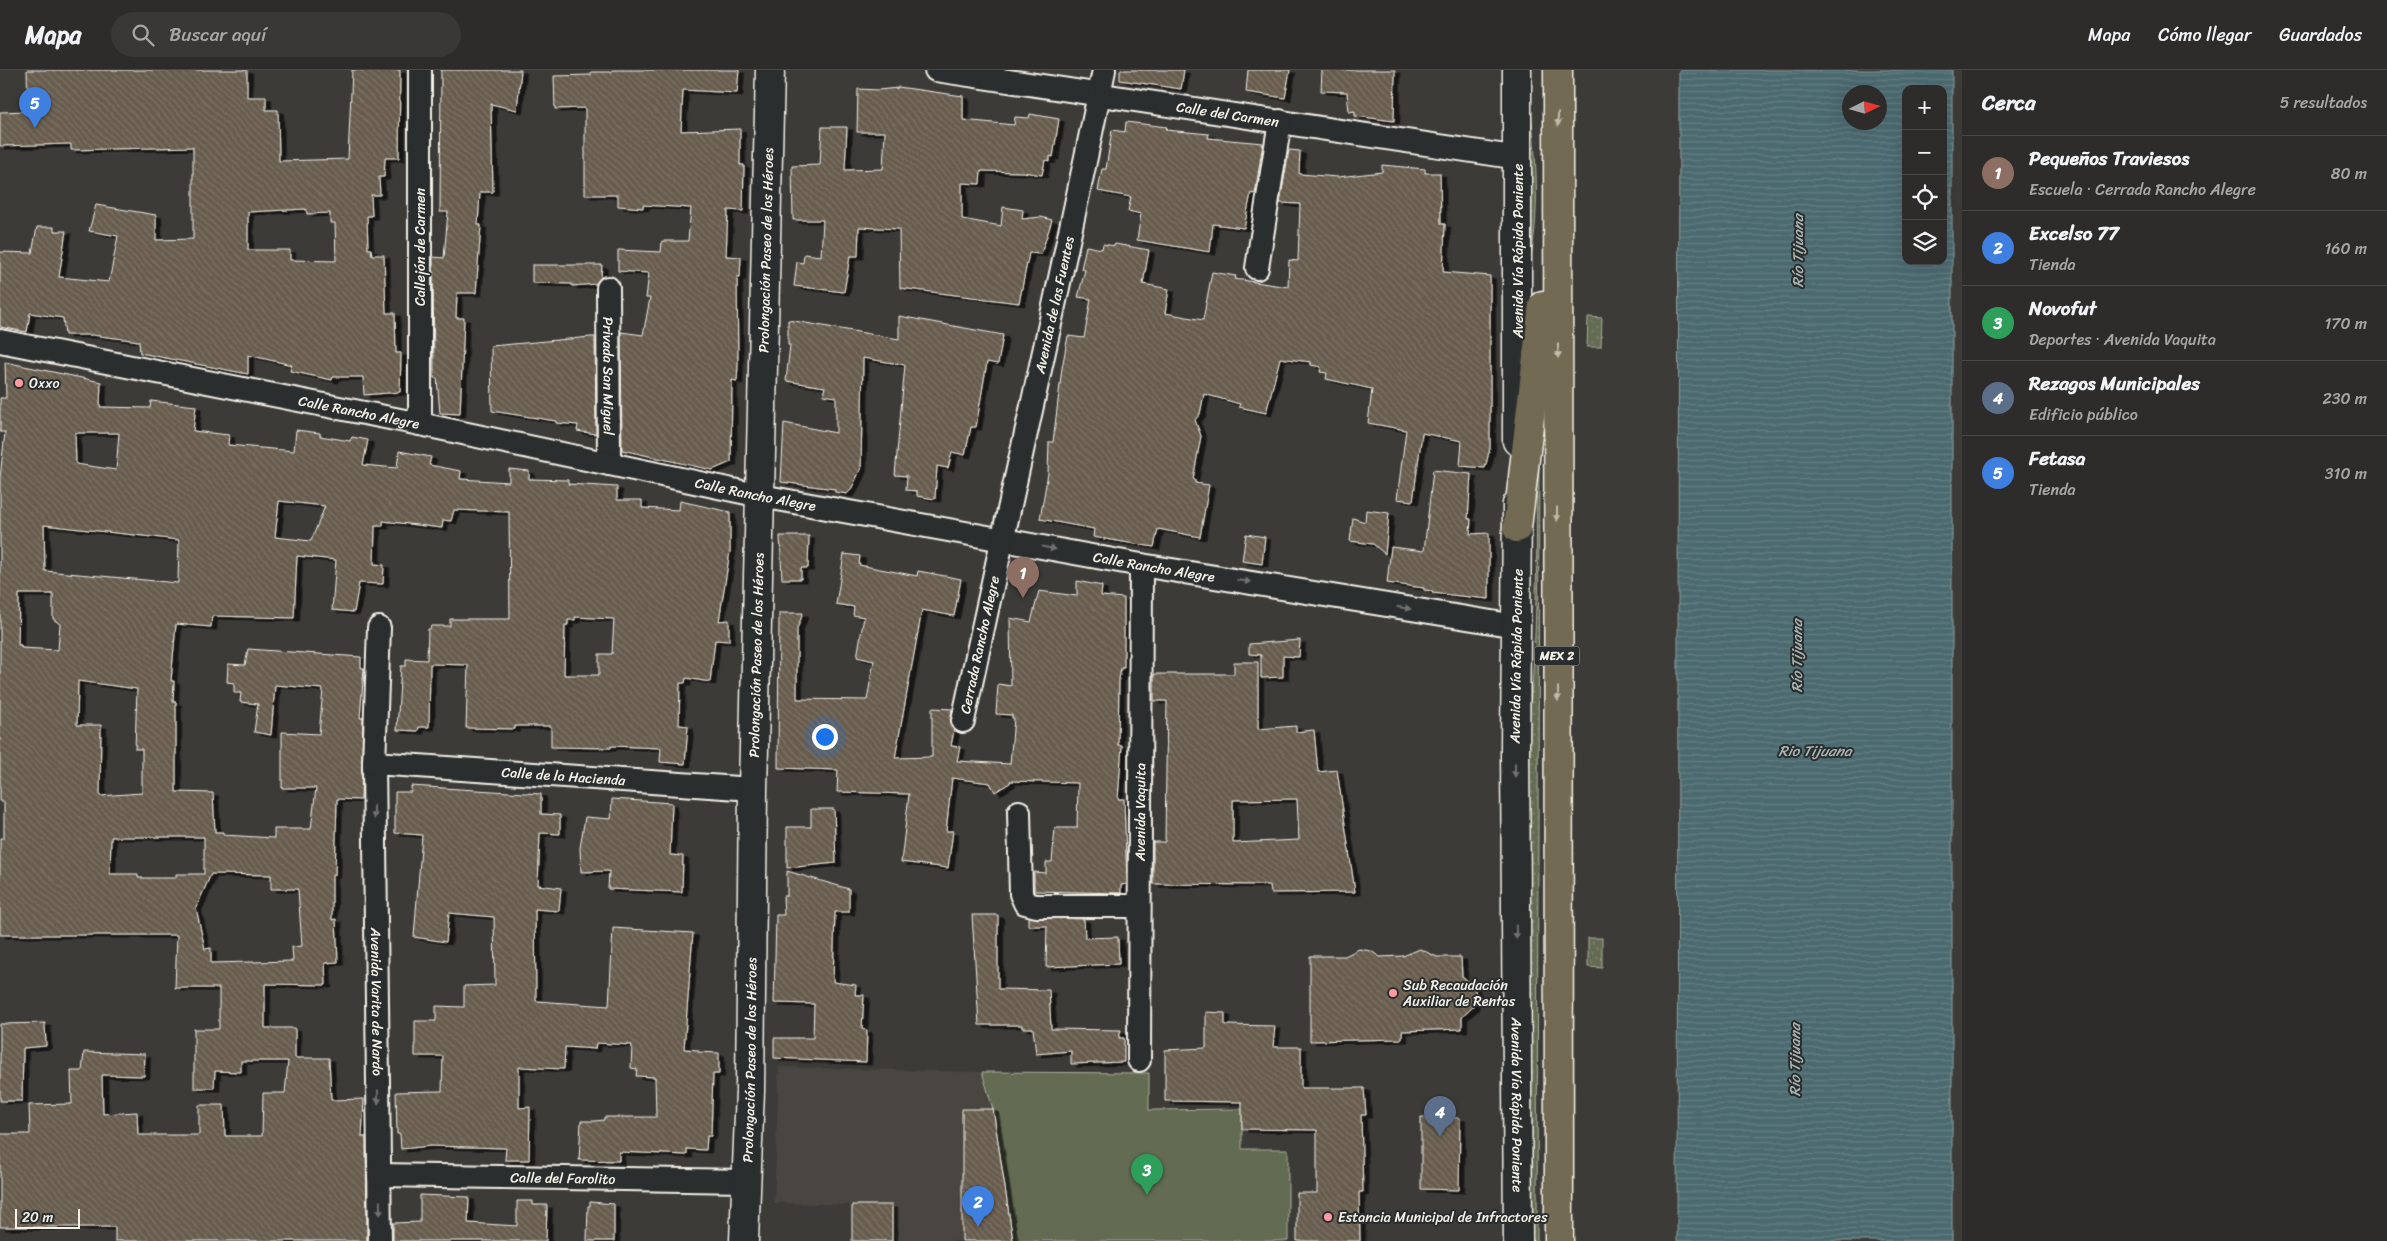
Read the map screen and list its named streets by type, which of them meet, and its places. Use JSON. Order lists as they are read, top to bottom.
{
  "streets": {
    "highway": ["MEX 2"],
    "street": [
      "Calle del Carmen",
      "Callejón de Carmen",
      "Prolongación Paseo de los Héroes",
      "Avenida Vía Rápida Poniente",
      "Avenida de las Fuentes",
      "Privada San Miguel",
      "Calle Rancho Alegre",
      "Cerrada Rancho Alegre",
      "Calle de la Hacienda",
      "Avenida Vaquita",
      "Avenida Varita de Nardo",
      "Calle del Farolito"
    ]
  },
  "crossings": [
    ["Calle del Carmen", "Avenida Vía Rápida Poniente"],
    ["Calle del Carmen", "Avenida de las Fuentes"],
    ["Callejón de Carmen", "Calle Rancho Alegre"],
    ["Prolongación Paseo de los Héroes", "Calle Rancho Alegre"],
    ["Prolongación Paseo de los Héroes", "Calle de la Hacienda"],
    ["Prolongación Paseo de los Héroes", "Calle del Farolito"],
    ["Avenida Vía Rápida Poniente", "Calle Rancho Alegre"],
    ["Avenida de las Fuentes", "Calle Rancho Alegre"],
    ["Avenida de las Fuentes", "Cerrada Rancho Alegre"],
    ["Privada San Miguel", "Calle Rancho Alegre"],
    ["Calle Rancho Alegre", "Cerrada Rancho Alegre"],
    ["Calle Rancho Alegre", "Avenida Vaquita"],
    ["Calle de la Hacienda", "Avenida Varita de Nardo"],
    ["Avenida Varita de Nardo", "Calle del Farolito"]
  ],
  "one_way": ["Avenida Vía Rápida Poniente", "Avenida Varita de Nardo"],
  "water": ["Río Tijuana", "Rio Tijuana"],
  "places": ["Oxxo", "Sub Recaudación Auxiliar de Rentas", "Estancia Municipal de Infractores"],
  "scale_bar": "20 m",
  "north": "right",
  "page": {
    "header": "Mapa",
    "search": "Buscar aquí",
    "nav": ["Mapa", "Cómo llegar", "Guardados"],
    "heading": ["Cerca", "5 resultados"],
    "map_buttons": ["+", "−"],
    "pins": [
      "5",
      "1",
      "4",
      "3",
      "2"
    ],
    "list": [
      {
        "mark": "1",
        "name": "Pequeños Traviesos",
        "note": "Escuela · Cerrada Rancho Alegre",
        "value": "80 m"
      },
      {
        "mark": "2",
        "name": "Excelso 77",
        "note": "Tienda",
        "value": "160 m"
      },
      {
        "mark": "3",
        "name": "Novofut",
        "note": "Deportes · Avenida Vaquita",
        "value": "170 m"
      },
      {
        "mark": "4",
        "name": "Rezagos Municipales",
        "note": "Edificio público",
        "value": "230 m"
      },
      {
        "mark": "5",
        "name": "Fetasa",
        "note": "Tienda",
        "value": "310 m"
      }
    ],
    "scale": "20 m"
  }
}
